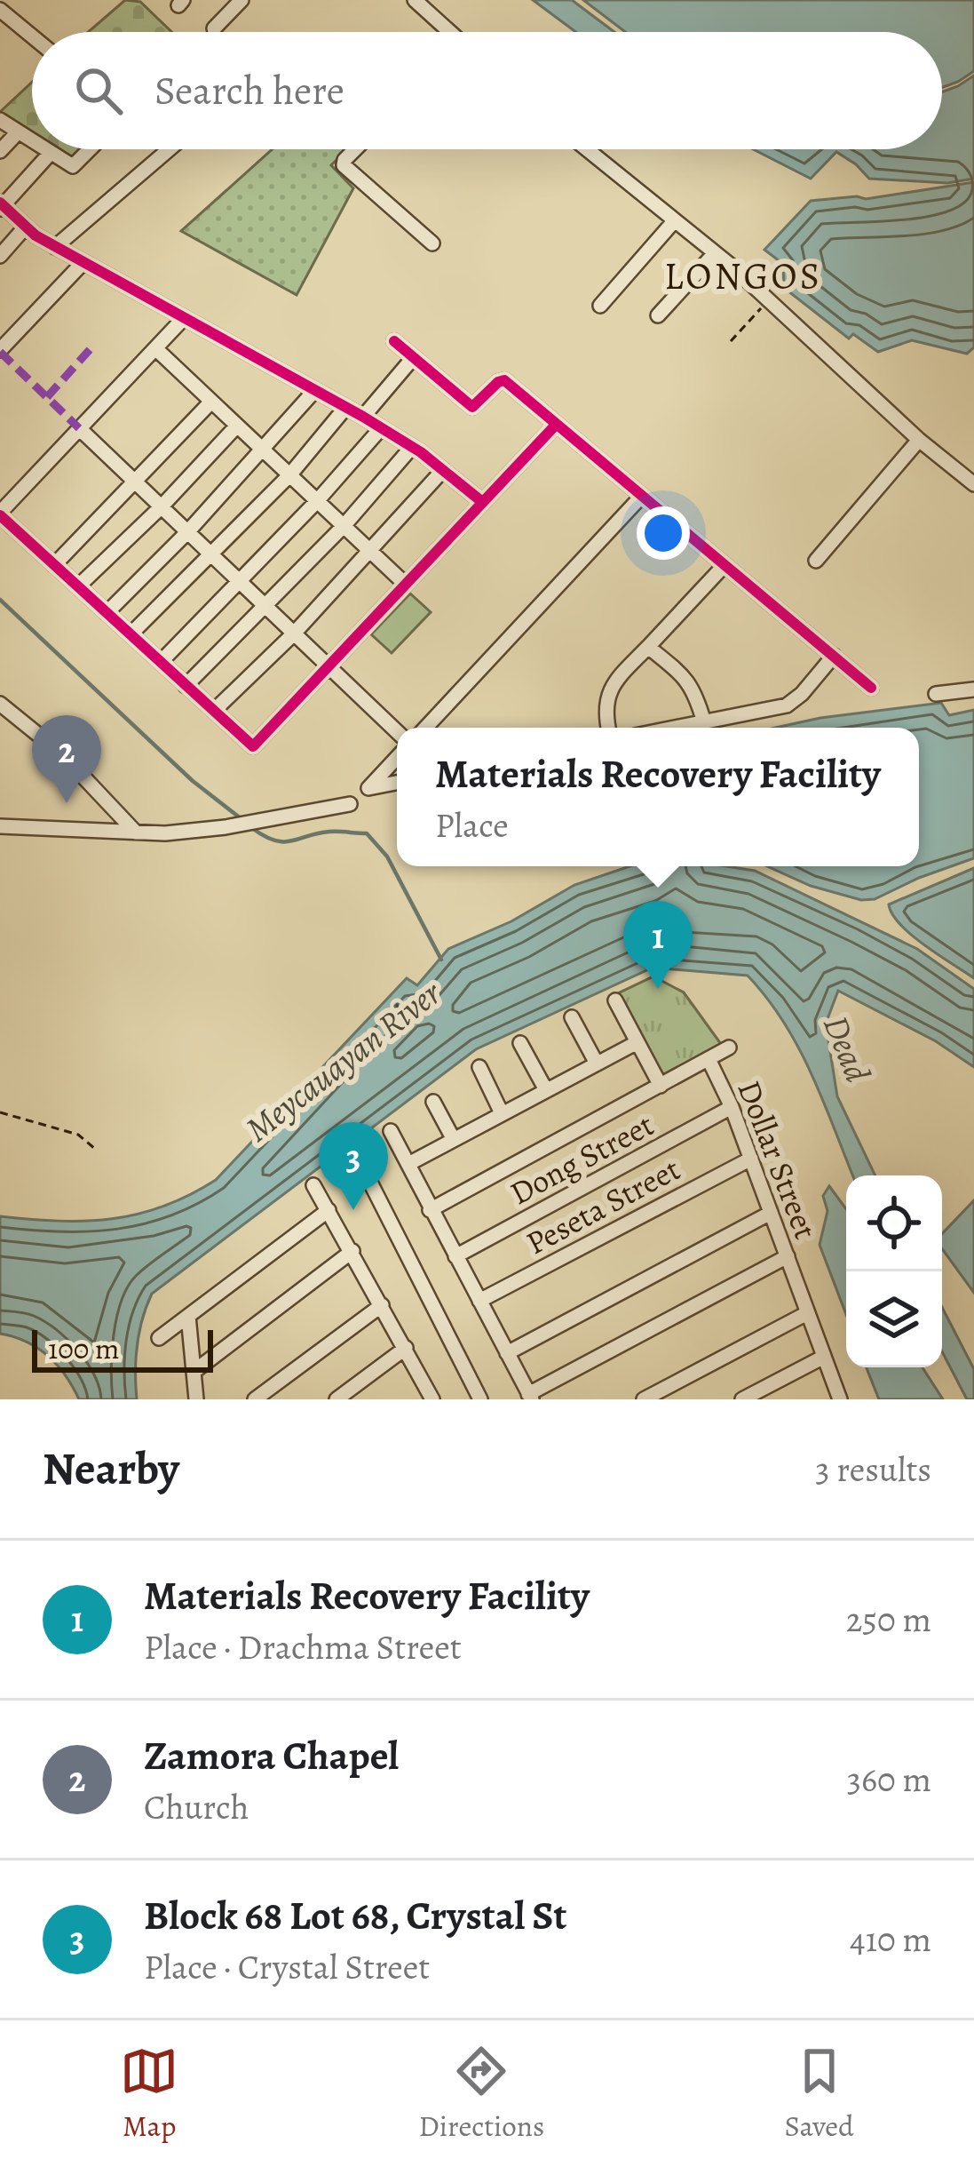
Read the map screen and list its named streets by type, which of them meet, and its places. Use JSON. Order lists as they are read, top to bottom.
{
  "streets": {
    "street": ["Dong Street", "Dollar Street", "Peseta Street"]
  },
  "crossings": [
    ["Dong Street", "Dollar Street"],
    ["Dollar Street", "Peseta Street"]
  ],
  "districts": ["LONGOS"],
  "water": ["Dead", "Meycauayan River"],
  "scale_bar": "100 m",
  "page": {
    "search": "Search here",
    "pins": ["2", "1", "3"],
    "popup": ["Materials Recovery Facility", "Place"],
    "scale": "100 m",
    "heading": ["Nearby", "3 results"],
    "list": [
      {
        "mark": "1",
        "name": "Materials Recovery Facility",
        "note": "Place · Drachma Street",
        "value": "250 m"
      },
      {
        "mark": "2",
        "name": "Zamora Chapel",
        "note": "Church",
        "value": "360 m"
      },
      {
        "mark": "3",
        "name": "Block 68 Lot 68, Crystal St",
        "note": "Place · Crystal Street",
        "value": "410 m"
      }
    ],
    "nav": ["Map", "Directions", "Saved"]
  }
}
